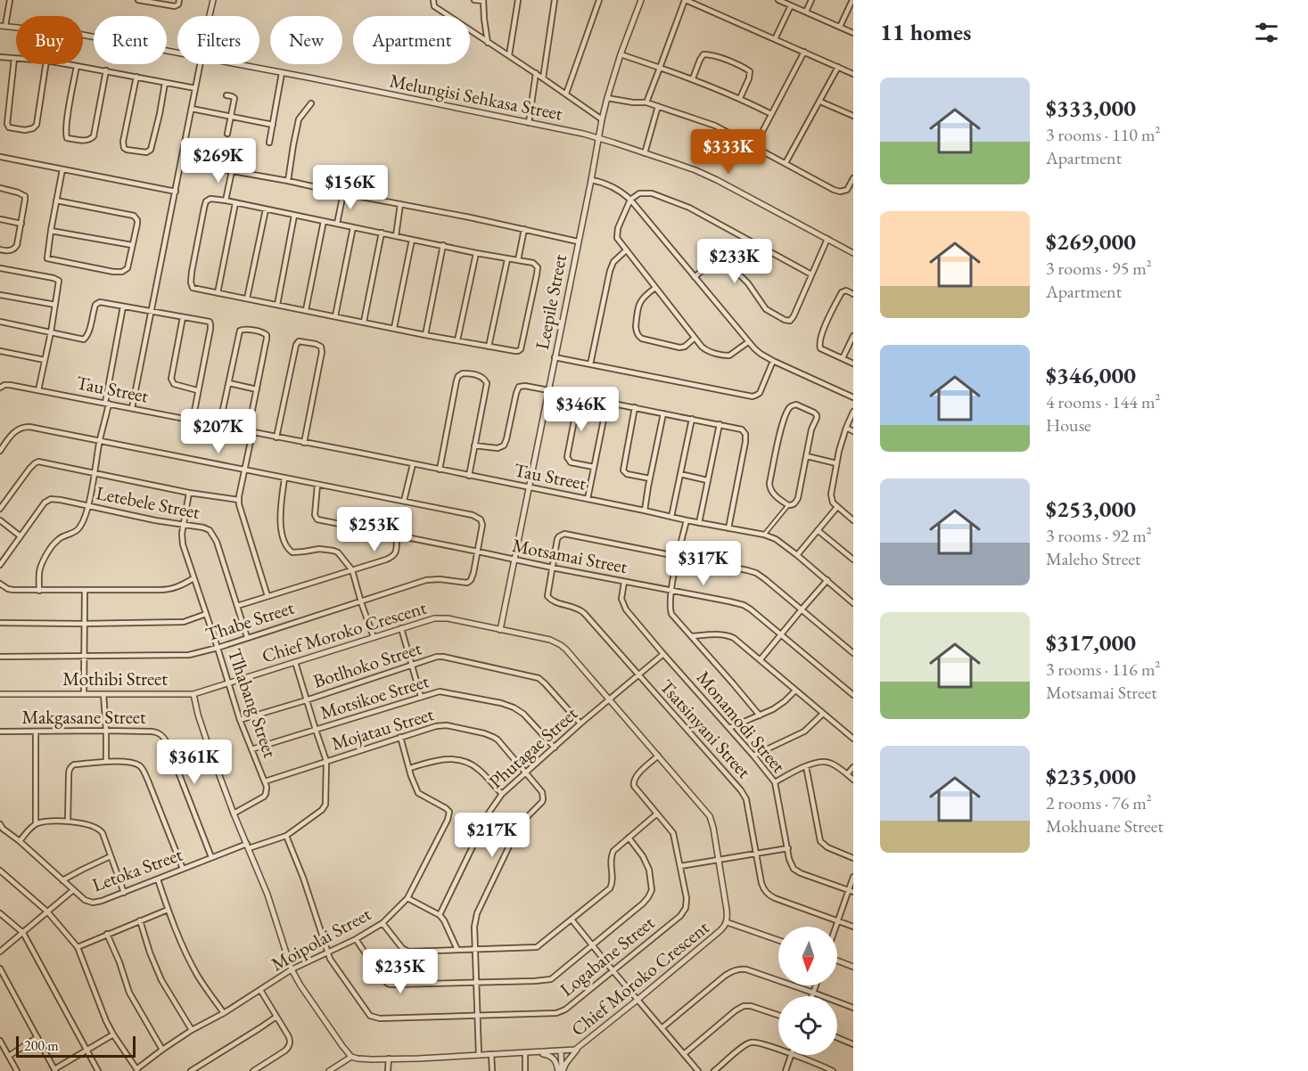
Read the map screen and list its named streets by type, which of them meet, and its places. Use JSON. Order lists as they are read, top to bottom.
{
  "streets": {
    "street": [
      "Melungisi Sehkasa Street",
      "Leepile Street",
      "Tau Street",
      "Letebele Street",
      "Motsamai Street",
      "Thabe Street",
      "Chief Moroko Crescent",
      "Botlhoko Street",
      "Mothibi Street",
      "Motsikoe Street",
      "Tlhabang Street",
      "Makgasane Street",
      "Monamodi Street",
      "Mojatau Street",
      "Tsatsinyani Street",
      "Phutagae Street",
      "Letoka Street",
      "Moipolai Street",
      "Logabane Street"
    ]
  },
  "crossings": [
    ["Melungisi Sehkasa Street", "Leepile Street"],
    ["Leepile Street", "Tau Street"],
    ["Leepile Street", "Motsamai Street"],
    ["Leepile Street", "Chief Moroko Crescent"],
    ["Letebele Street", "Thabe Street"],
    ["Letebele Street", "Tlhabang Street"],
    ["Motsamai Street", "Thabe Street"],
    ["Motsamai Street", "Monamodi Street"],
    ["Motsamai Street", "Tsatsinyani Street"],
    ["Thabe Street", "Tlhabang Street"],
    ["Chief Moroko Crescent", "Mothibi Street"],
    ["Chief Moroko Crescent", "Tlhabang Street"],
    ["Chief Moroko Crescent", "Mojatau Street"],
    ["Chief Moroko Crescent", "Phutagae Street"],
    ["Chief Moroko Crescent", "Logabane Street"],
    ["Botlhoko Street", "Tlhabang Street"],
    ["Botlhoko Street", "Mojatau Street"],
    ["Botlhoko Street", "Phutagae Street"],
    ["Mothibi Street", "Tlhabang Street"],
    ["Motsikoe Street", "Tlhabang Street"],
    ["Motsikoe Street", "Mojatau Street"],
    ["Motsikoe Street", "Phutagae Street"],
    ["Tlhabang Street", "Mojatau Street"],
    ["Makgasane Street", "Letoka Street"],
    ["Monamodi Street", "Phutagae Street"],
    ["Mojatau Street", "Phutagae Street"],
    ["Mojatau Street", "Moipolai Street"],
    ["Tsatsinyani Street", "Phutagae Street"],
    ["Letoka Street", "Logabane Street"],
    ["Moipolai Street", "Logabane Street"]
  ],
  "scale_bar": "200 m",
  "north": "bottom",
  "page": {
    "heading": "11 homes",
    "chip": [
      "Buy",
      "Rent",
      "Filters",
      "New",
      "Apartment"
    ],
    "list": [
      {
        "name": "$333,000",
        "note": "3 rooms · 110 m² · Apartment"
      },
      {
        "name": "$269,000",
        "note": "3 rooms · 95 m² · Apartment"
      },
      {
        "name": "$346,000",
        "note": "4 rooms · 144 m² · House"
      },
      {
        "name": "$253,000",
        "note": "3 rooms · 92 m² · Maleho Street"
      },
      {
        "name": "$317,000",
        "note": "3 rooms · 116 m² · Motsamai Street"
      },
      {
        "name": "$235,000",
        "note": "2 rooms · 76 m² · Mokhuane Street"
      }
    ],
    "price": [
      "$333K",
      "$269K",
      "$156K",
      "$233K",
      "$346K",
      "$207K",
      "$253K",
      "$317K",
      "$361K",
      "$217K",
      "$235K"
    ],
    "scale": "200 m"
  }
}
